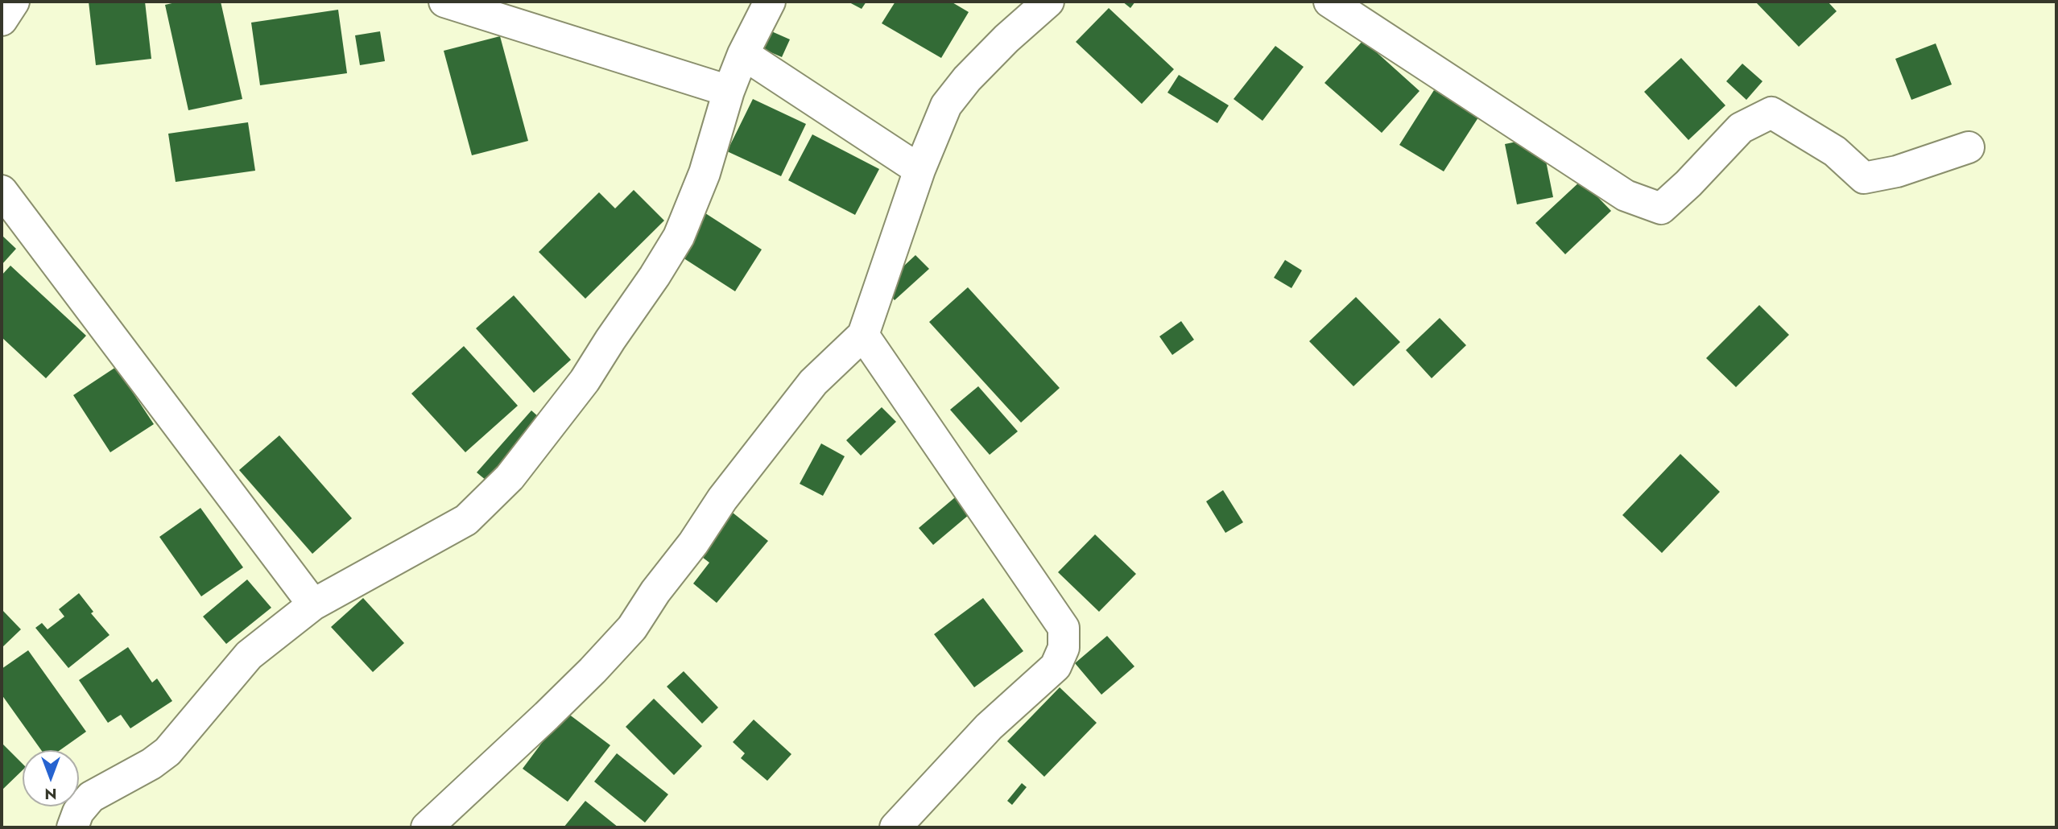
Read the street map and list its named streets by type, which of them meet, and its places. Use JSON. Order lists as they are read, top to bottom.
{
  "north": "bottom"
}
